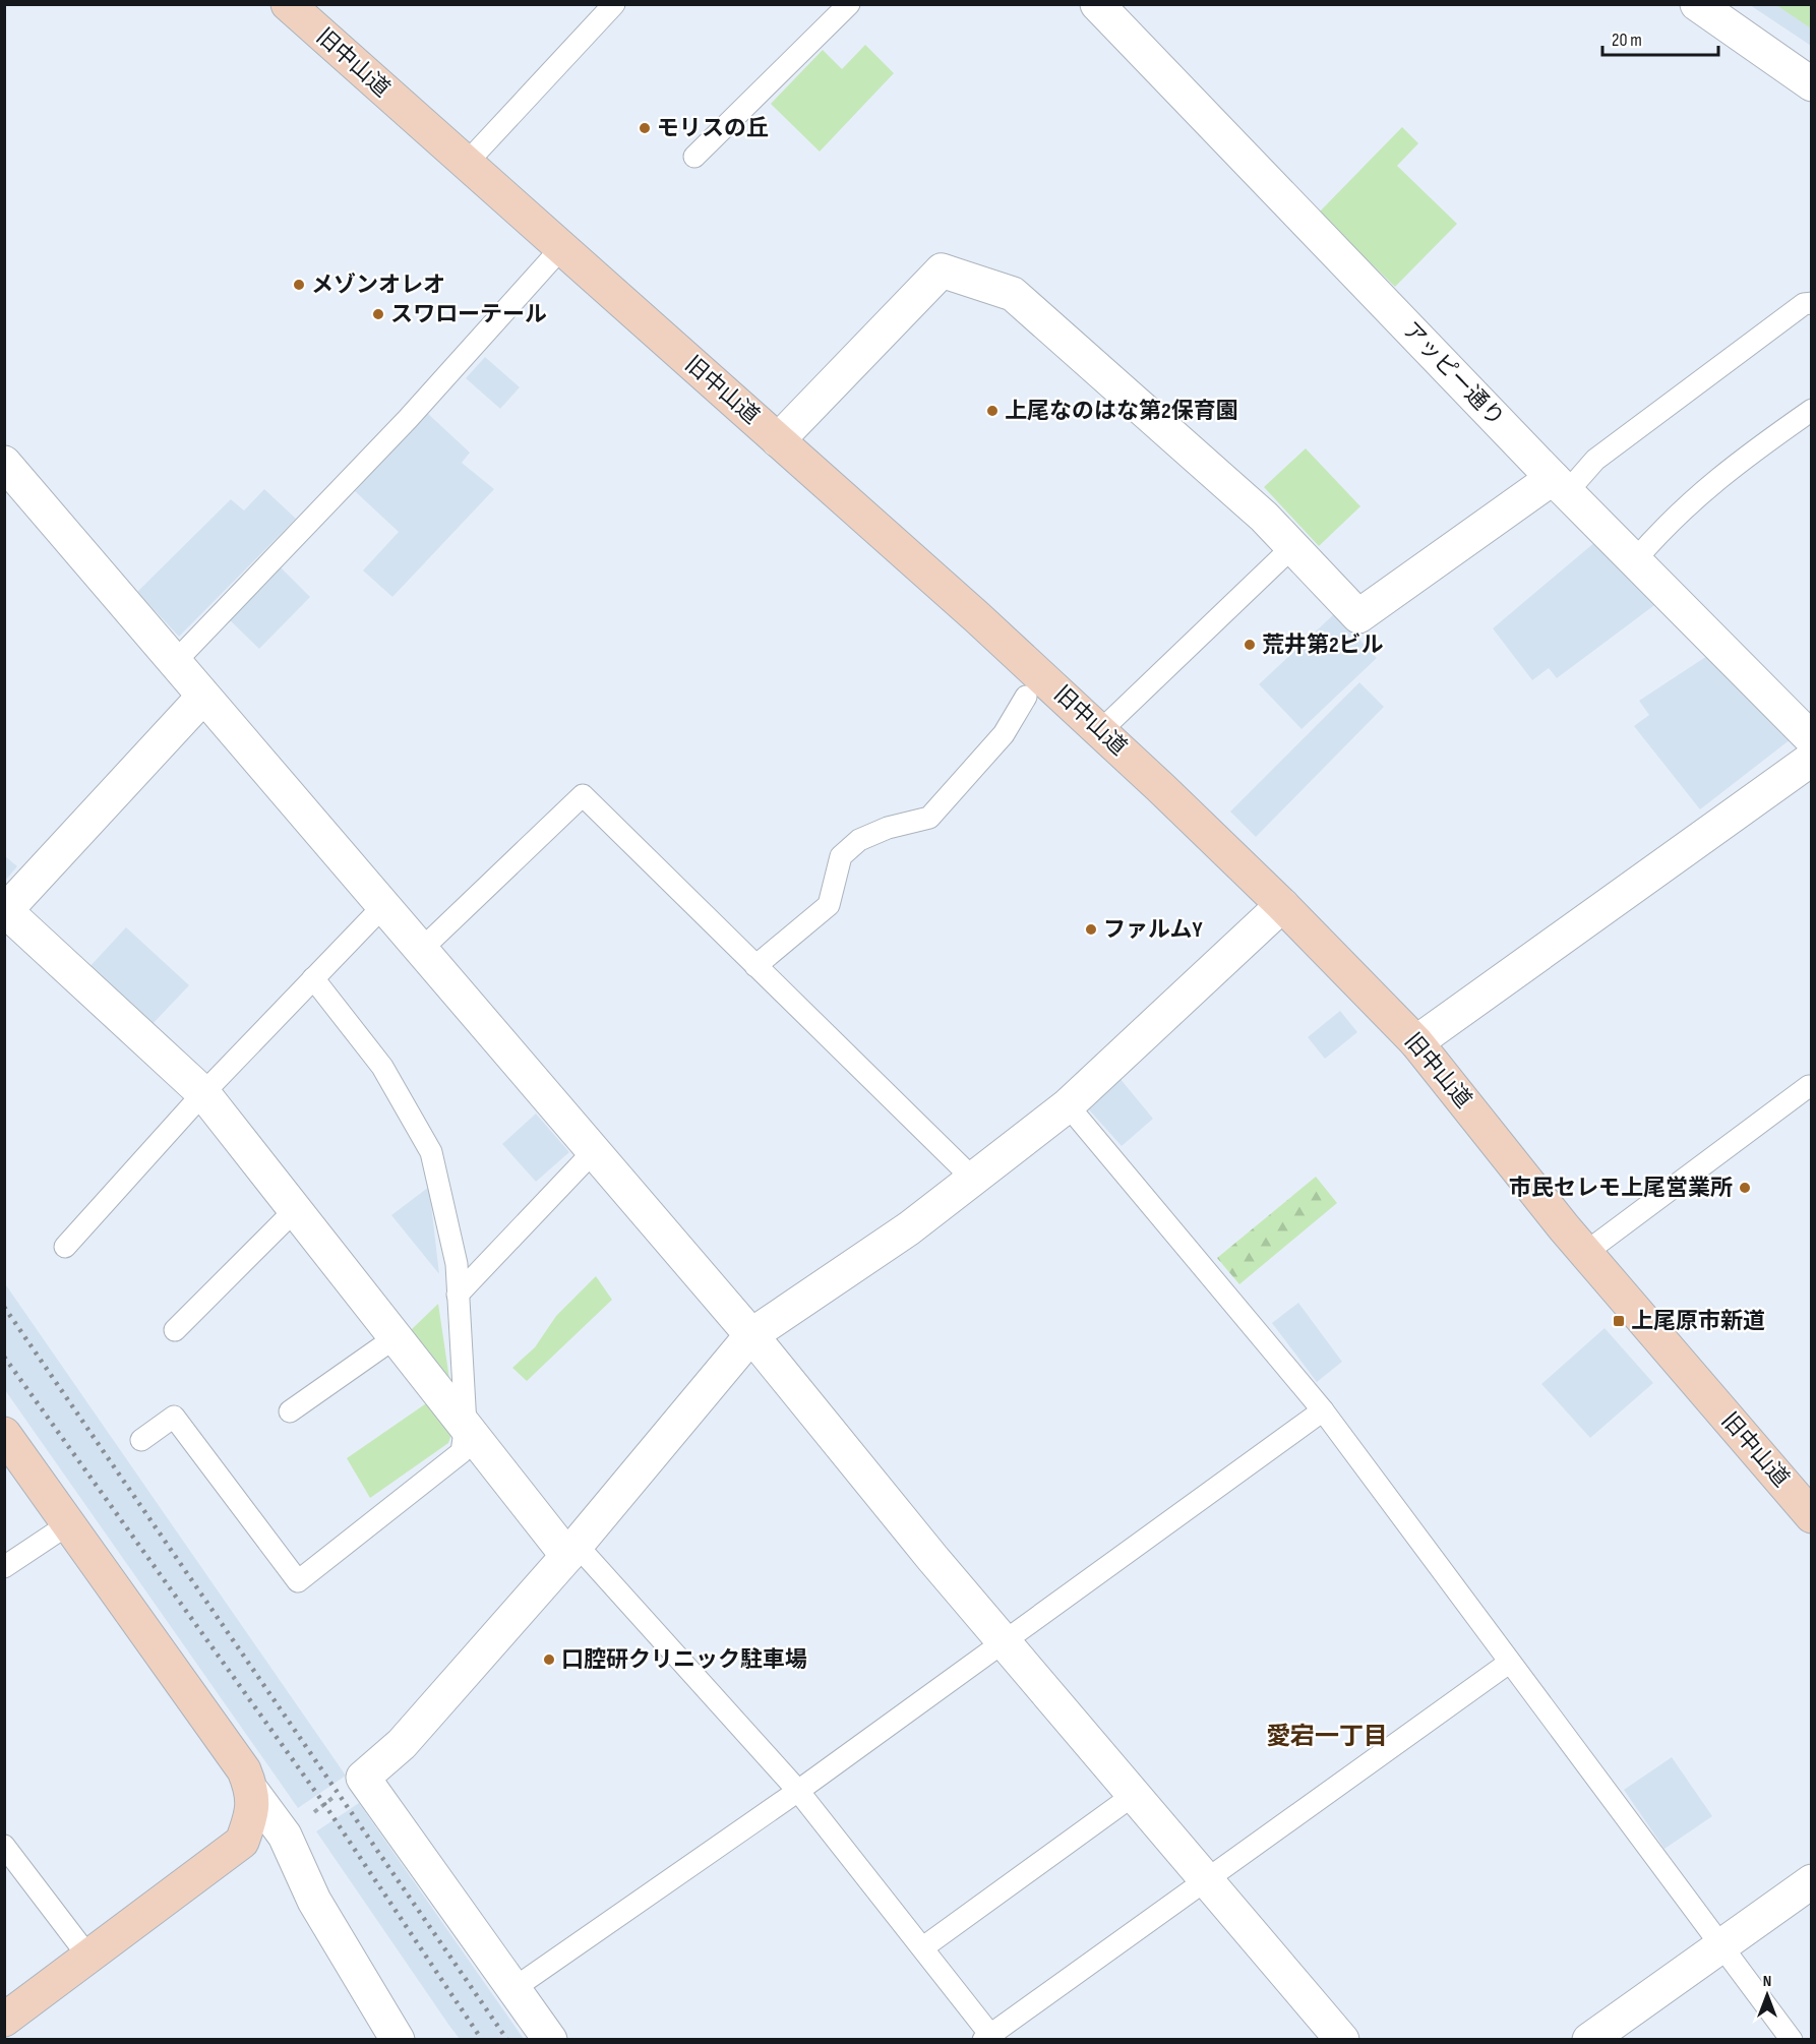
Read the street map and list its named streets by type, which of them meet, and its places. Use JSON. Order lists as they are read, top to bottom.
{
  "streets": {
    "main road": ["旧中山道"],
    "street": ["アッピー通り"]
  },
  "districts": ["愛宕一丁目"],
  "places": {
    "other": [
      "モリスの丘",
      "メゾンオレオ",
      "スワローテール",
      "上尾なのはな第2保育園",
      "荒井第2ビル",
      "ファルムY",
      "市民セレモ上尾営業所",
      "口腔研クリニック駐車場"
    ],
    "transit": ["上尾原市新道"]
  },
  "scale_bar": "20 m",
  "north": "top"
}
